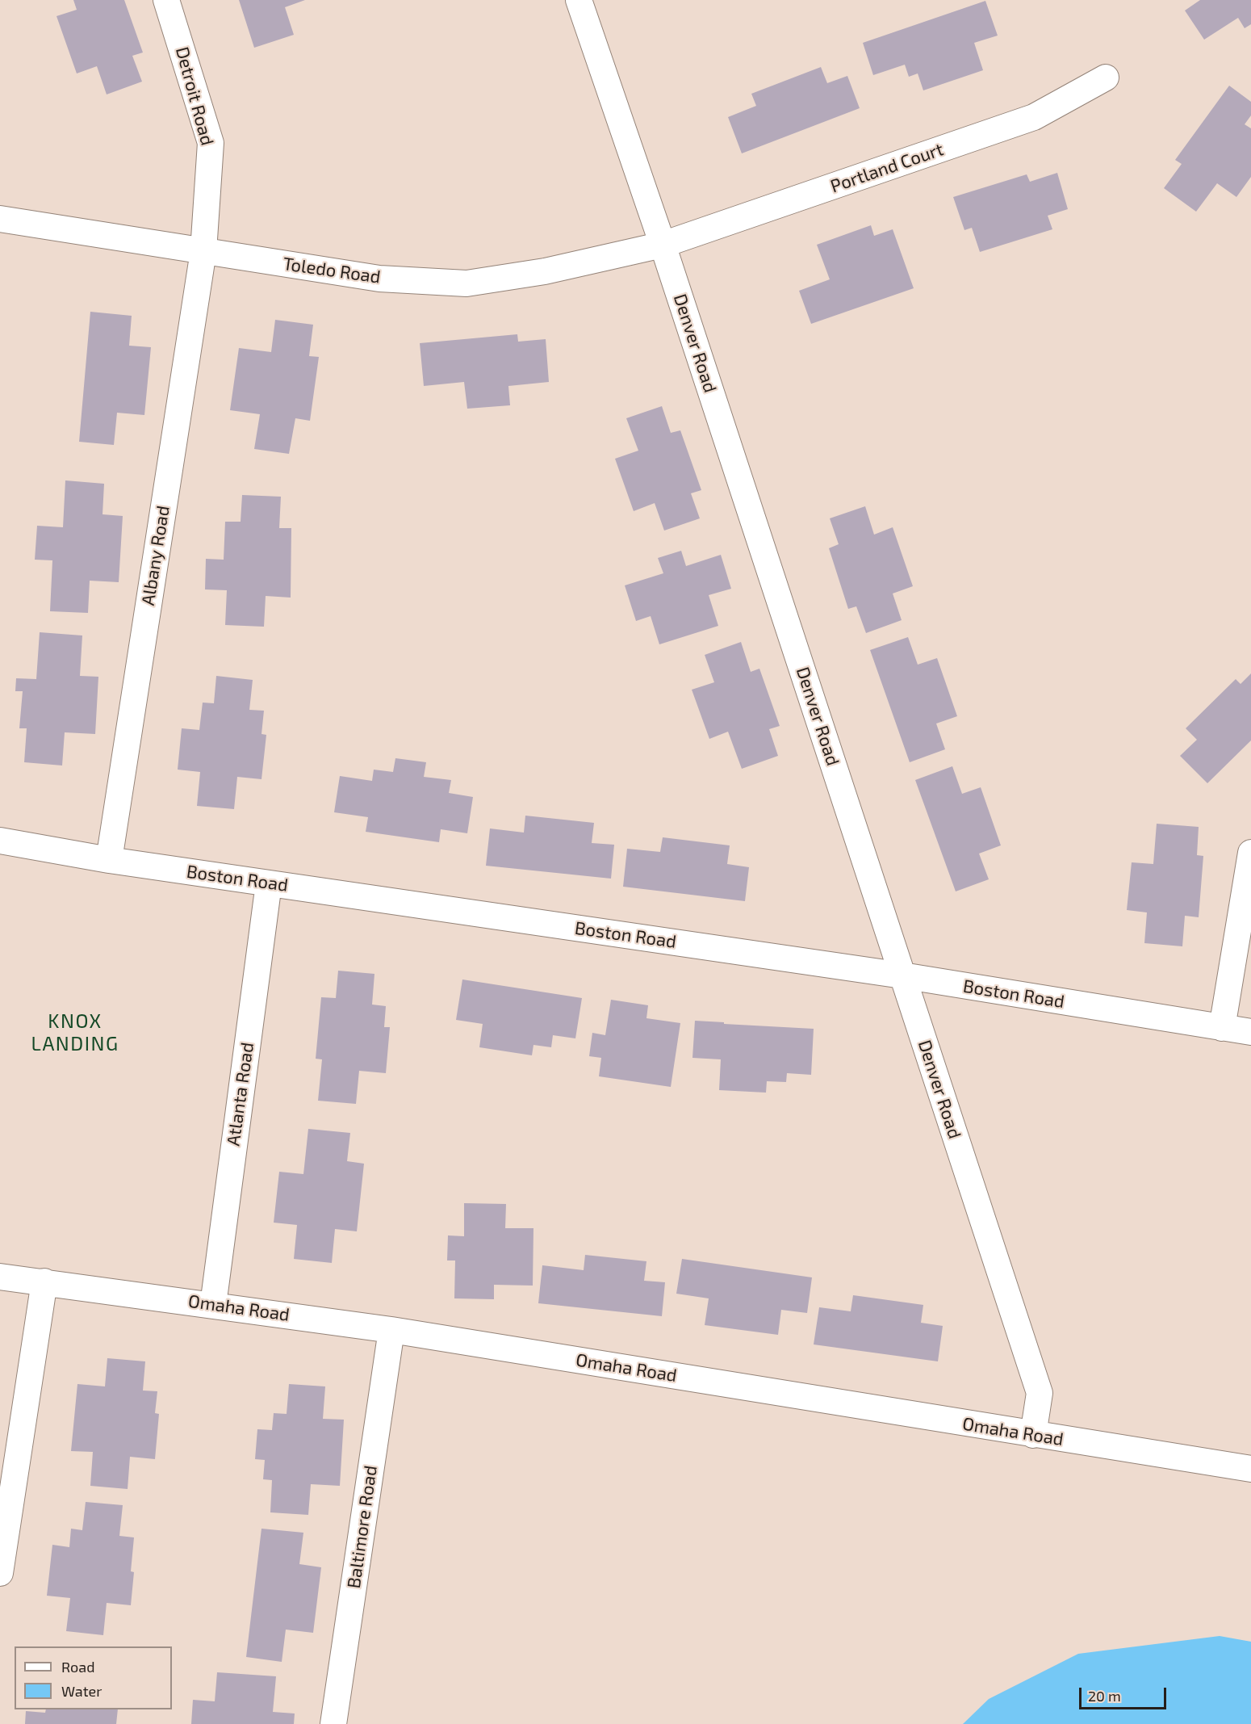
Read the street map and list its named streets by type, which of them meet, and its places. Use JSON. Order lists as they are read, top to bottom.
{
  "streets": {
    "street": [
      "Detroit Road",
      "Portland Court",
      "Toledo Road",
      "Denver Road",
      "Albany Road",
      "Boston Road",
      "Atlanta Road",
      "Omaha Road",
      "Baltimore Road"
    ]
  },
  "crossings": [
    ["Detroit Road", "Toledo Road"],
    ["Detroit Road", "Albany Road"],
    ["Portland Court", "Toledo Road"],
    ["Portland Court", "Denver Road"],
    ["Toledo Road", "Denver Road"],
    ["Toledo Road", "Albany Road"],
    ["Denver Road", "Boston Road"],
    ["Denver Road", "Omaha Road"],
    ["Albany Road", "Boston Road"],
    ["Boston Road", "Atlanta Road"],
    ["Atlanta Road", "Omaha Road"],
    ["Omaha Road", "Baltimore Road"]
  ],
  "districts": ["KNOX LANDING"],
  "legend": ["Road", "Water"],
  "scale_bar": "20 m"
}
